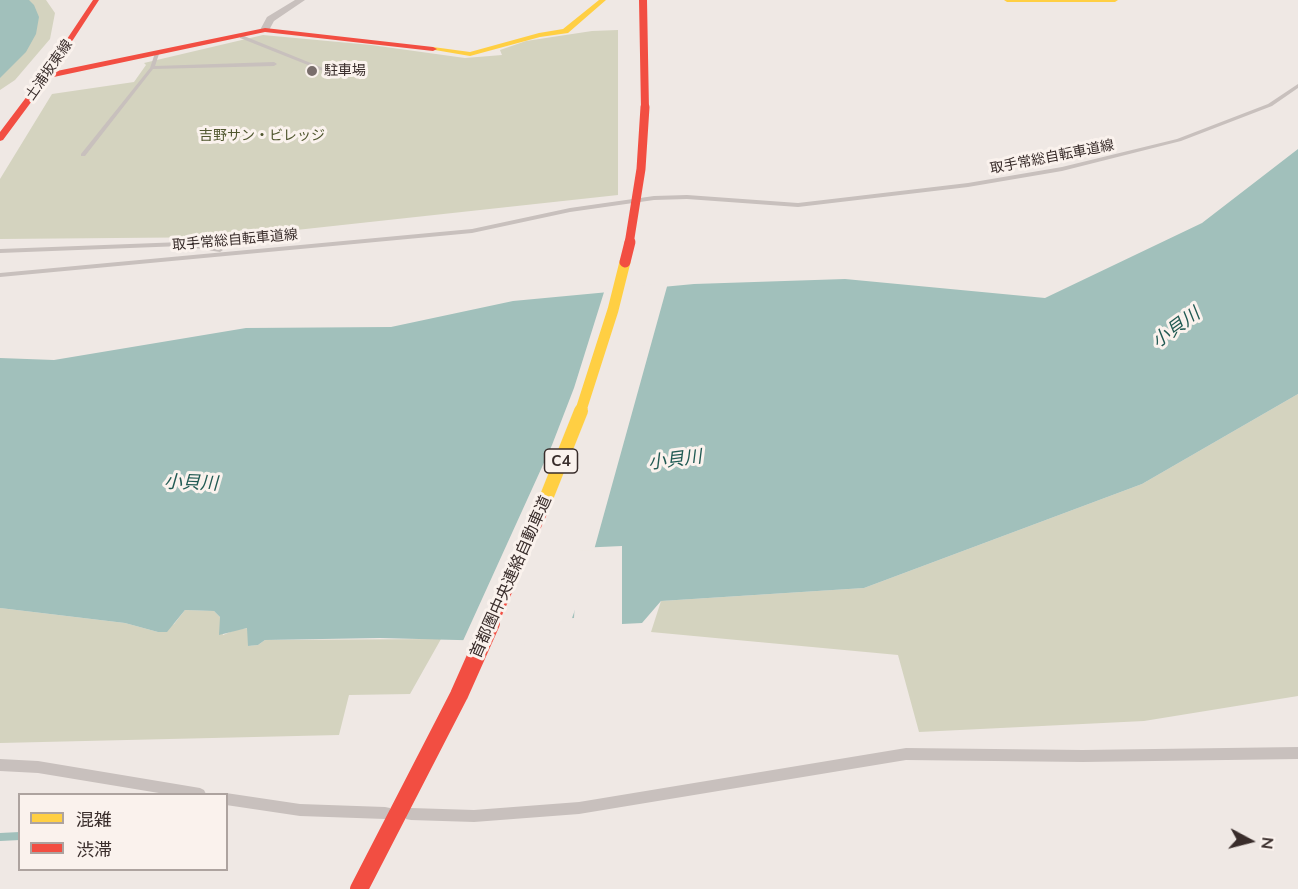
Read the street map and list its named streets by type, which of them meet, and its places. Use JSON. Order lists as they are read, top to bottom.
{
  "streets": {
    "main road": ["土浦坂東線", "C4", "首都圏中央連絡自動車道"],
    "lane": ["取手常総自転車道線"]
  },
  "water": ["小貝川"],
  "parks": ["吉野サン・ビレッジ"],
  "places": ["駐車場"],
  "legend": ["混雑", "渋滞"],
  "north": "right"
}
